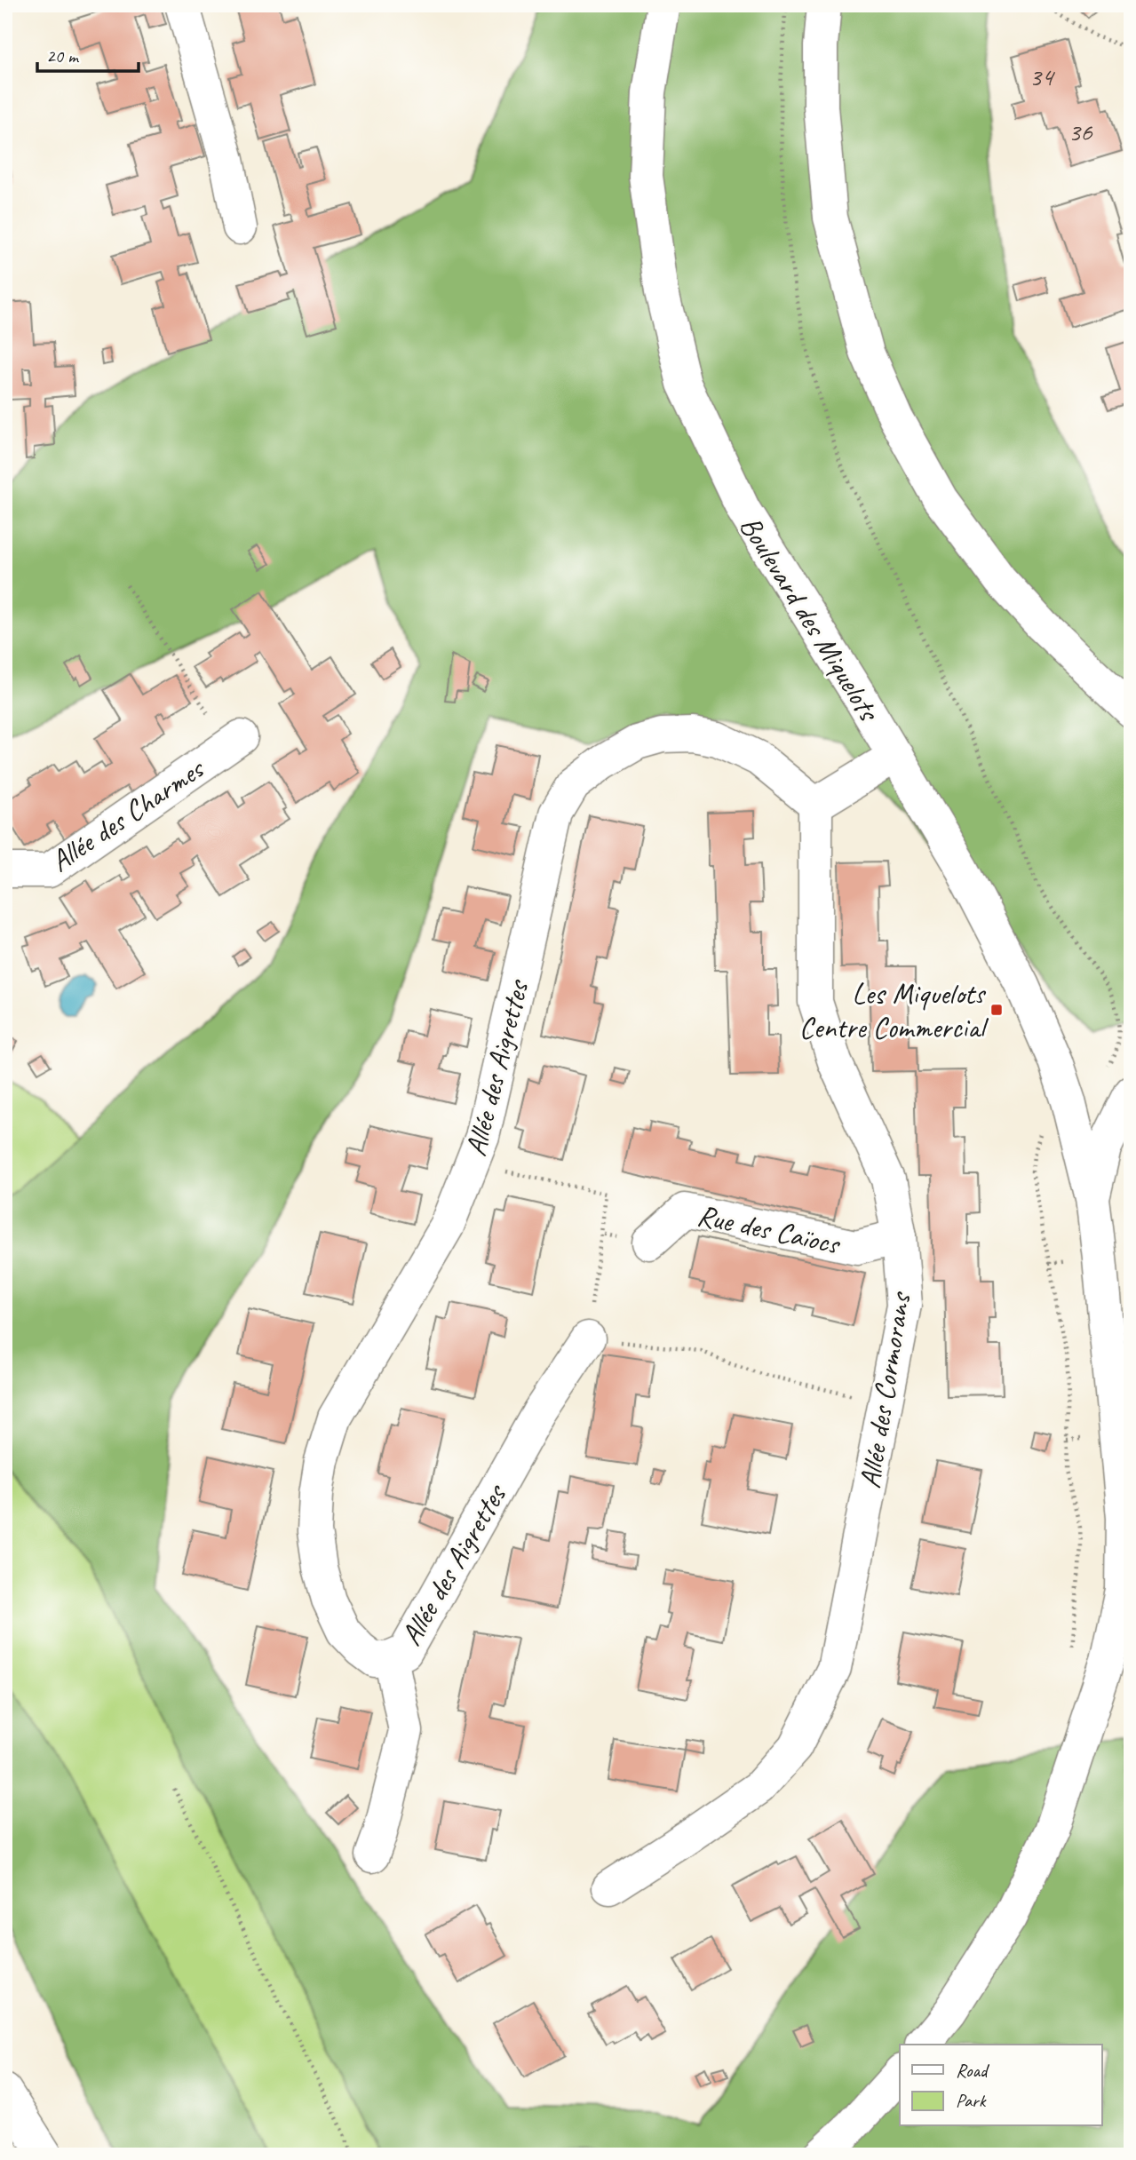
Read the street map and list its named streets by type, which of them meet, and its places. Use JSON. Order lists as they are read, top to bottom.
{
  "streets": {
    "street": [
      "Boulevard des Miquelots",
      "Allée des Charmes",
      "Allée des Aigrettes",
      "Rue des Caïocs",
      "Allée des Cormorans"
    ]
  },
  "crossings": [
    ["Allée des Aigrettes", "Allée des Cormorans"],
    ["Rue des Caïocs", "Allée des Cormorans"]
  ],
  "places": {
    "transit": ["Les Miquelots Centre Commercial"]
  },
  "house_numbers": ["34", "36"],
  "legend": ["Road", "Park"],
  "scale_bar": "20 m"
}
